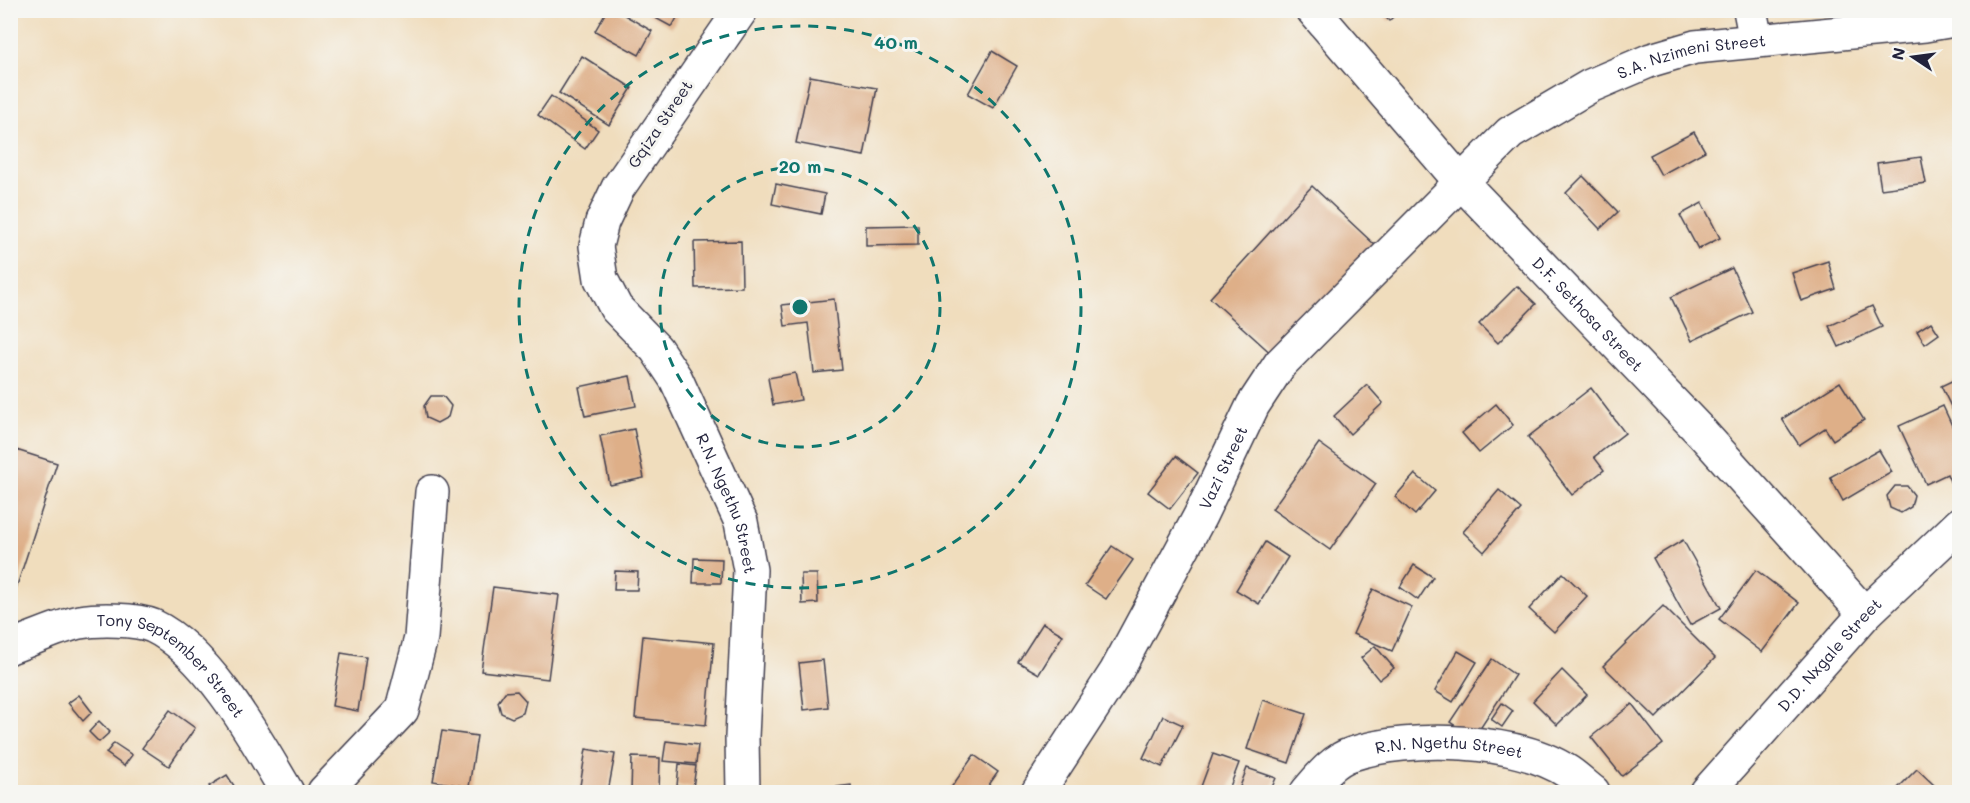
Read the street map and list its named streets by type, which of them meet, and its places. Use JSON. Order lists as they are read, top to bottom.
{
  "streets": {
    "street": [
      "S.A. Nzimeni Street",
      "Gqiza Street",
      "D.F. Sethosa Street",
      "Vazi Street",
      "R.N. Ngethu Street",
      "D.D. Nxgale Street",
      "Tony September Street"
    ]
  },
  "crossings": [
    ["S.A. Nzimeni Street", "D.F. Sethosa Street"],
    ["S.A. Nzimeni Street", "Vazi Street"],
    ["Gqiza Street", "R.N. Ngethu Street"],
    ["D.F. Sethosa Street", "Vazi Street"],
    ["D.F. Sethosa Street", "D.D. Nxgale Street"]
  ],
  "north": "left",
  "rings": ["40 m", "20 m"]
}
